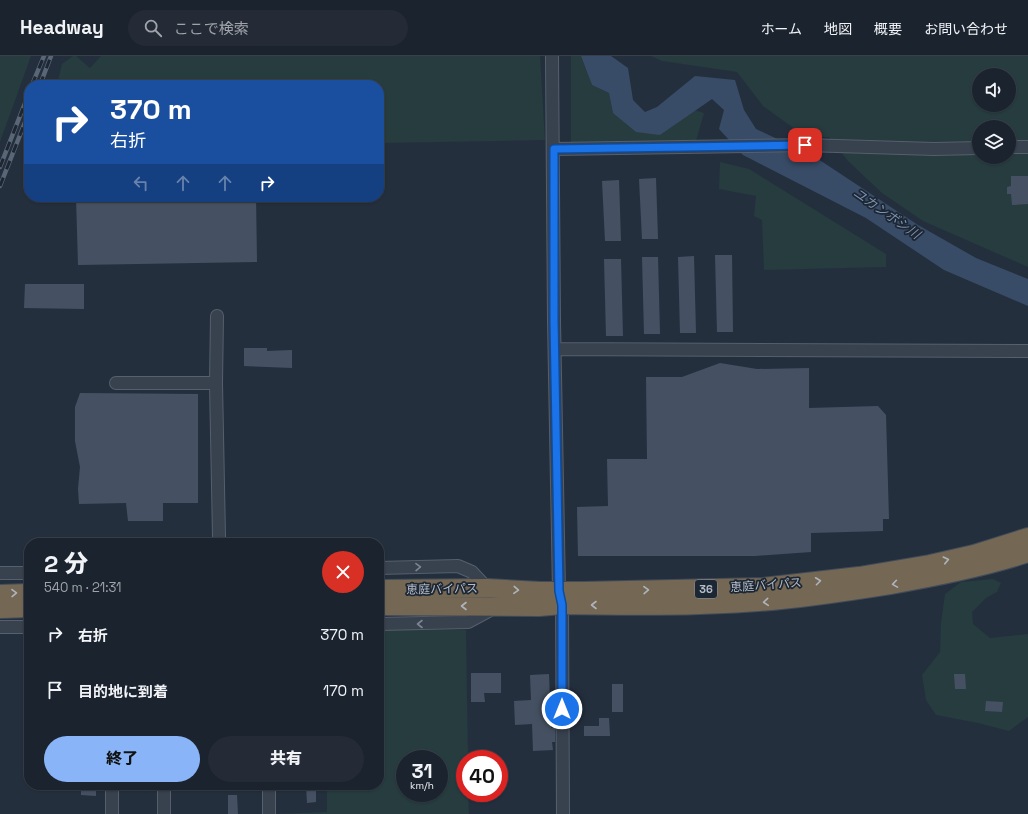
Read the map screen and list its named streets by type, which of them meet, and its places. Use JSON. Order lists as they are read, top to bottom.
{
  "streets": {
    "highway": ["恵庭バイパス", "36"]
  },
  "water": ["ユカンボシ川"],
  "page": {
    "header": "Headway",
    "search": "ここで検索",
    "nav": [
      "ホーム",
      "地図",
      "概要",
      "お問い合わせ"
    ],
    "turn": ["370 m", "右折"],
    "heading": ["2 分", "540 m · 21:31"],
    "list": [
      {
        "name": "右折",
        "value": "370 m"
      },
      {
        "name": "目的地に到着",
        "value": "170 m"
      }
    ],
    "buttons": ["終了", "共有"],
    "speed": "31 km/h",
    "limit": "40"
  }
}
